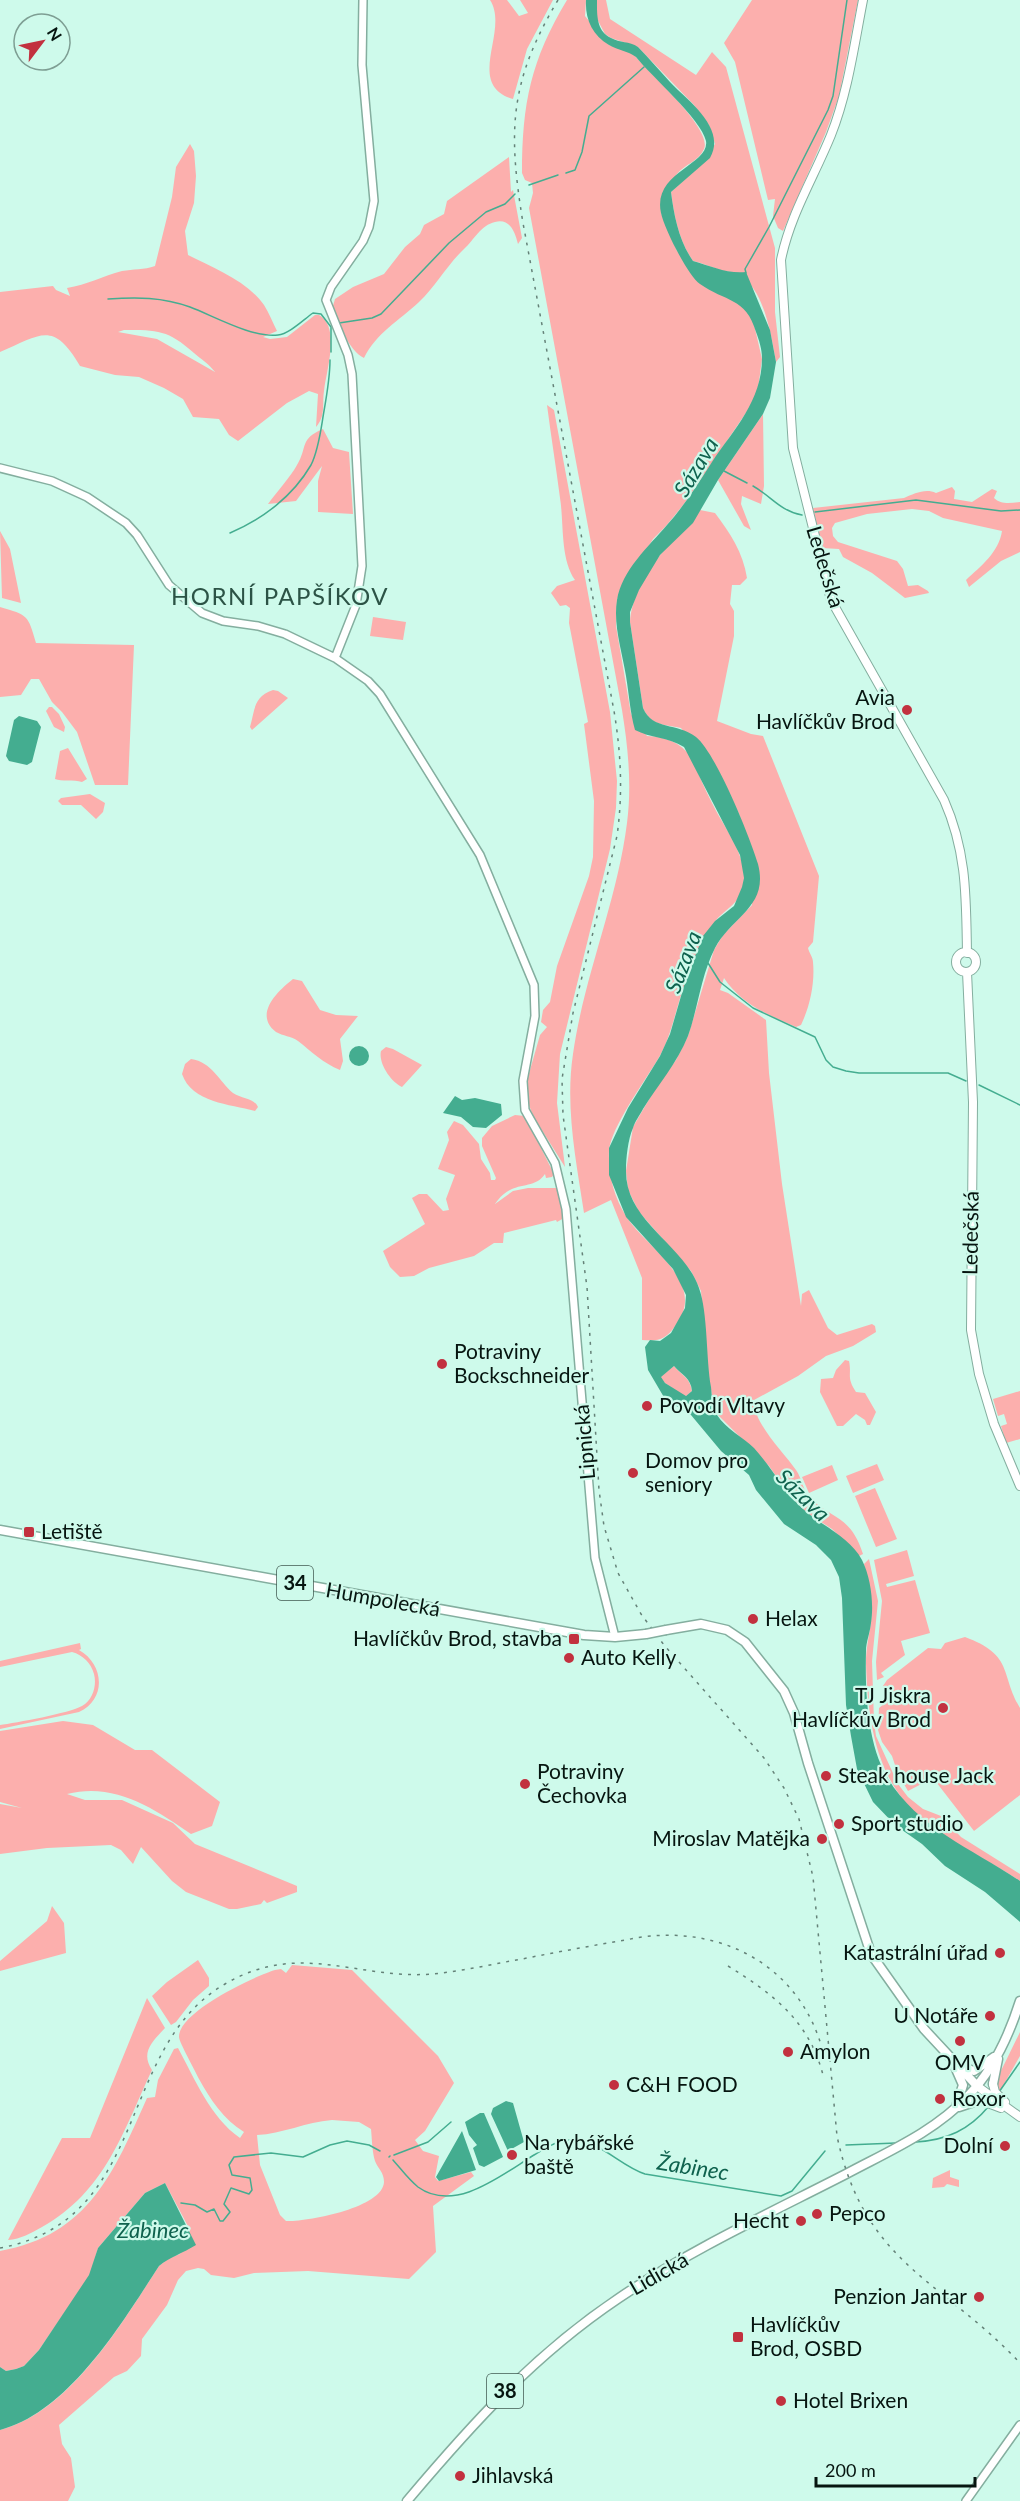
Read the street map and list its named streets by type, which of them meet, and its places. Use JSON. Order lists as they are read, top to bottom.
{
  "streets": {
    "main road": [
      "Ledečská",
      "34",
      "Humpolecká",
      "Lidická",
      "38"
    ],
    "street": ["Lipnická"]
  },
  "crossings": [
    ["Lipnická", "Humpolecká"],
    ["34", "Humpolecká"],
    ["34", "Lidická"],
    ["Lidická", "38"]
  ],
  "districts": ["HORNÍ PAPŠÍKOV"],
  "water": ["Sázava", "Žabinec"],
  "places": {
    "other": [
      "Avia Havlíčkův Brod",
      "Potraviny Bockschneider",
      "Povodí Vltavy",
      "Domov pro seniory",
      "Helax",
      "Auto Kelly",
      "TJ Jiskra Havlíčkův Brod",
      "Steak house Jack",
      "Potraviny Čechovka",
      "Sport studio",
      "Miroslav Matějka",
      "Katastrální úřad",
      "U Notáře",
      "OMV",
      "Amylon",
      "C&H FOOD",
      "Roxor",
      "Dolní",
      "Na rybářské baště",
      "Pepco",
      "Hecht",
      "Penzion Jantar",
      "Hotel Brixen",
      "Jihlavská"
    ],
    "transit": ["Letiště", "Havlíčkův Brod, stavba", "Havlíčkův Brod, OSBD"]
  },
  "scale_bar": "200 m",
  "north": "top right"
}
